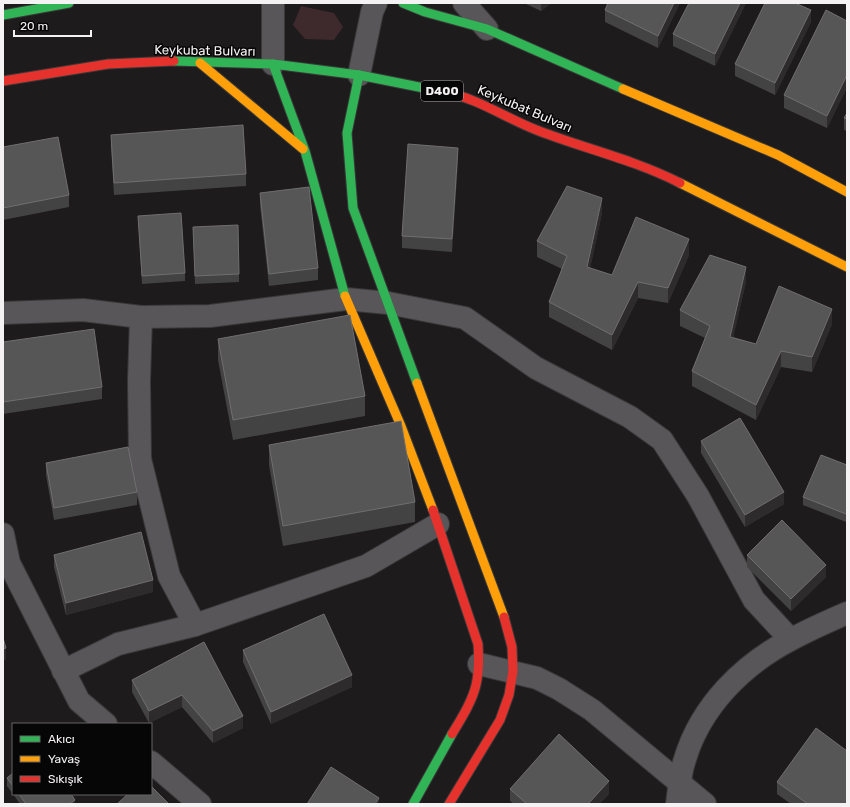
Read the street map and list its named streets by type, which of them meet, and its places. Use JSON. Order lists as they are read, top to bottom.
{
  "streets": {
    "main road": ["Keykubat Bulvarı", "D400"]
  },
  "legend": ["Akıcı", "Yavaş", "Sıkışık"],
  "scale_bar": "20 m"
}
